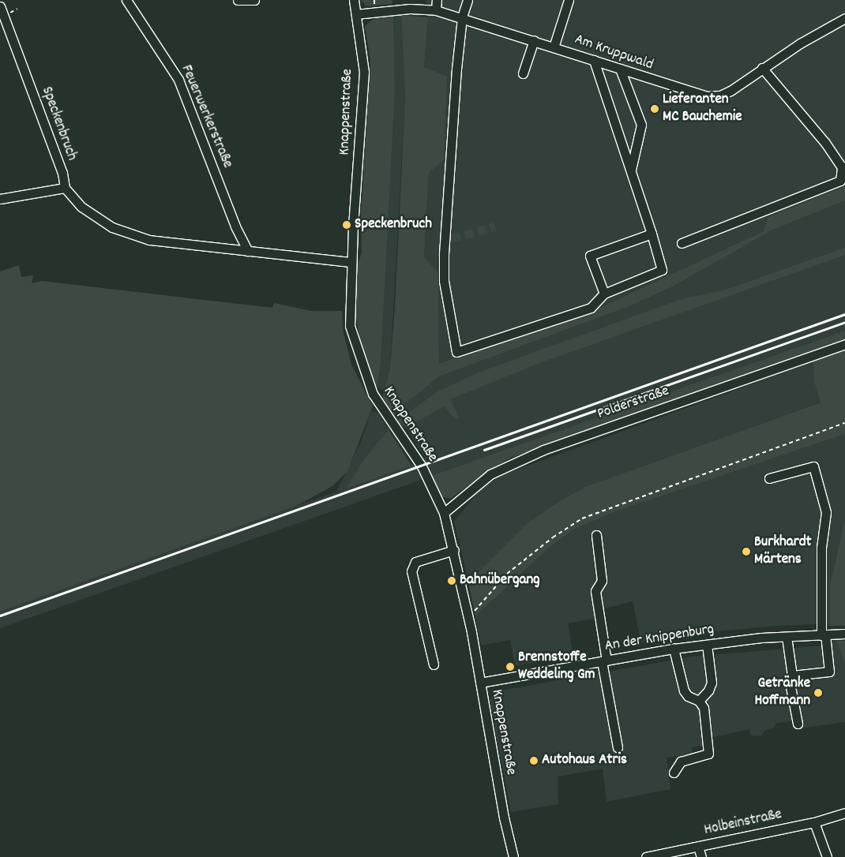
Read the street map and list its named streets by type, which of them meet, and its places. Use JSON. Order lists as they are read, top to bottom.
{
  "streets": {
    "street": [
      "Am Kruppwald",
      "Knappenstraße",
      "Feuerwerkerstraße",
      "Speckenbruch",
      "Polderstraße",
      "An der Knippenburg",
      "Holbeinstraße"
    ]
  },
  "crossings": [
    ["Am Kruppwald", "Knappenstraße"],
    ["Knappenstraße", "Polderstraße"],
    ["Knappenstraße", "An der Knippenburg"]
  ],
  "places": [
    "Lieferanten MC Bauchemie",
    "Speckenbruch",
    "Burkhardt Märtens",
    "Bahnübergang",
    "Brennstoffe Weddeling Gm",
    "Getränke Hoffmann",
    "Autohaus Atris"
  ]
}
